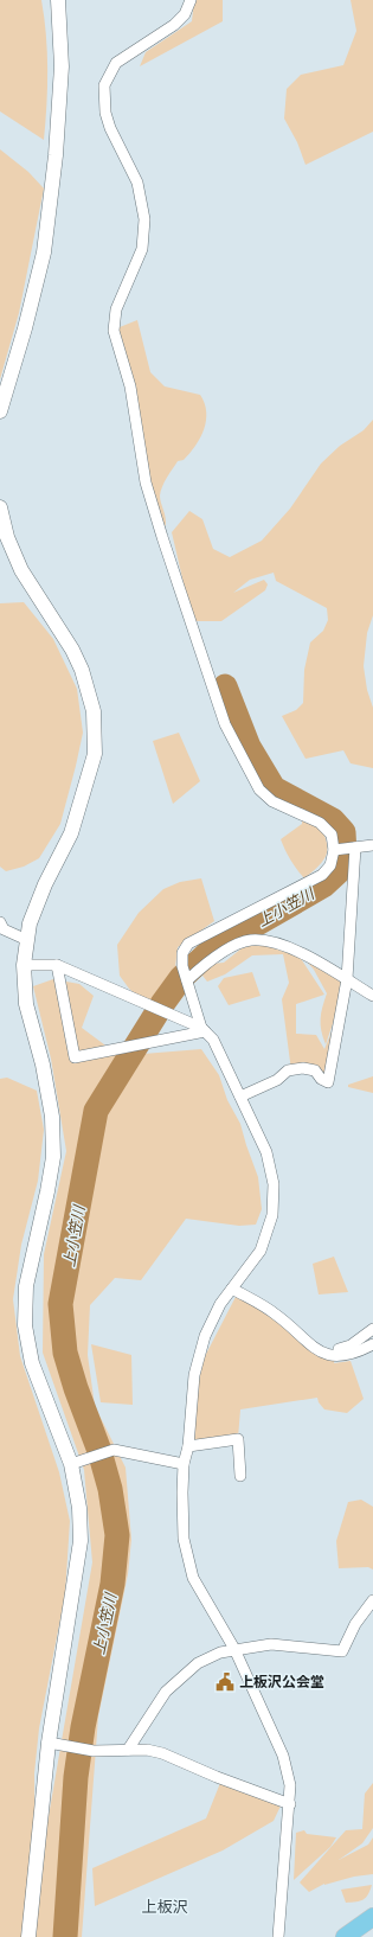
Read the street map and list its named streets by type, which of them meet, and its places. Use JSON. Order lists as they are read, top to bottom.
{
  "districts": ["上板沢"],
  "water": ["上小笠川"],
  "places": {
    "public building": ["上板沢公会堂"]
  }
}
